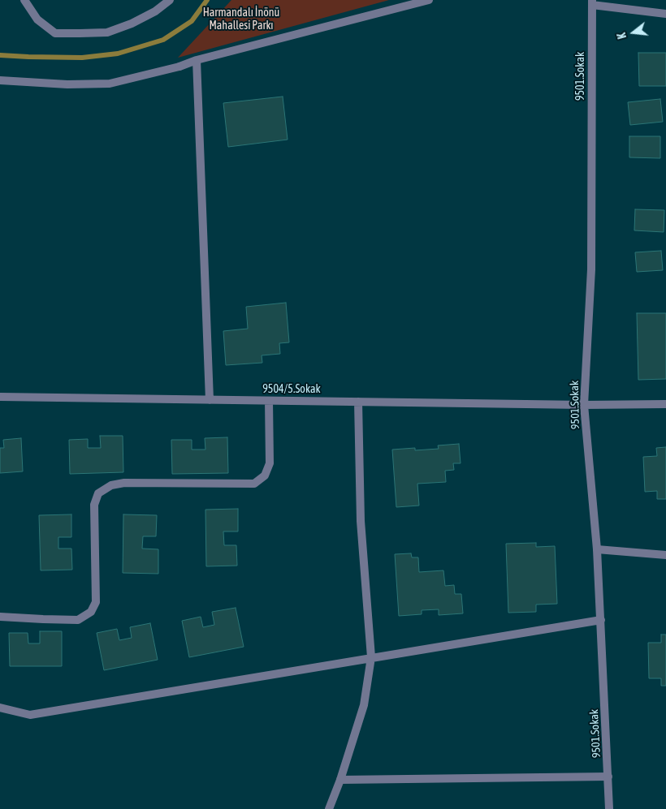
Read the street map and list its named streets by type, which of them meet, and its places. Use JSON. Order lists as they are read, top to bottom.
{
  "streets": {
    "street": ["9501.Sokak", "9504/5.Sokak"]
  },
  "crossings": [
    ["9501.Sokak", "9504/5.Sokak"]
  ],
  "parks": ["Harmandalı İnönü Mahallesi Parkı"],
  "north": "left"
}
